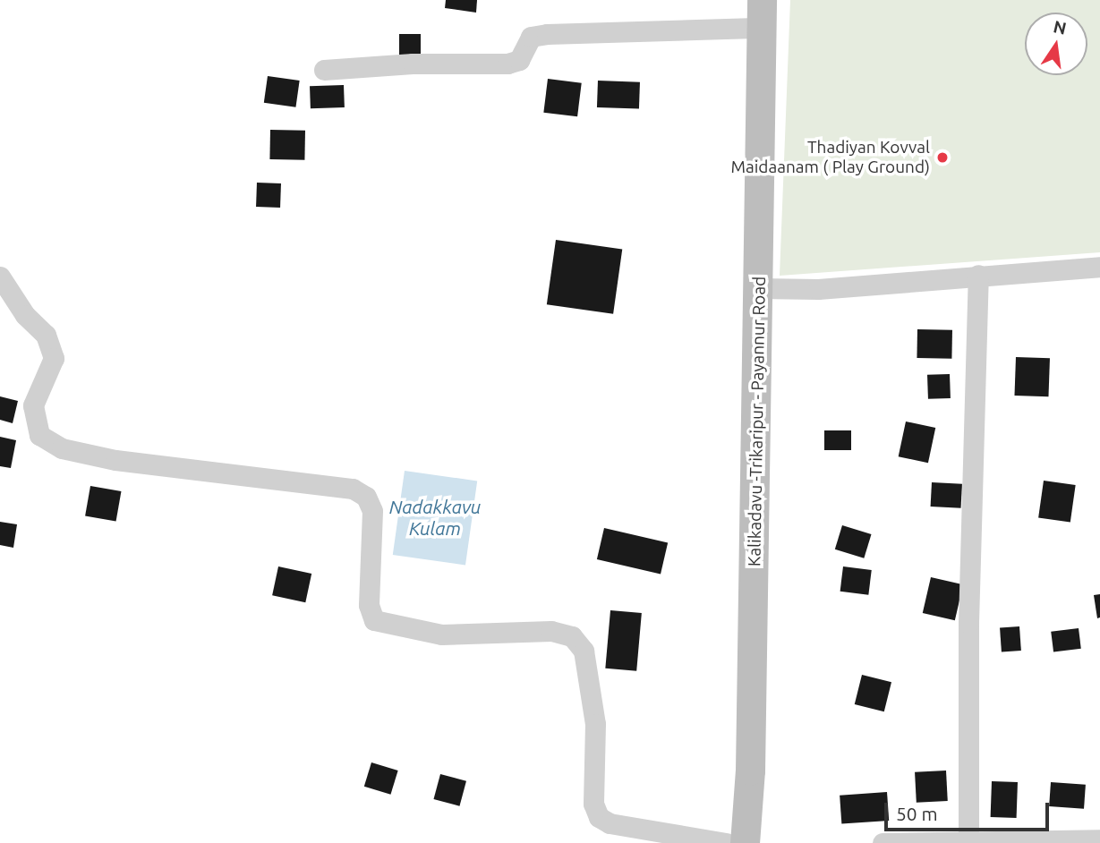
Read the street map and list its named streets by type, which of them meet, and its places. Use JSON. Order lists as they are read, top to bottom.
{
  "streets": {
    "main road": ["Kalikadavu -Trikaripur - Payannur Road"]
  },
  "water": ["Nadakkavu Kulam"],
  "places": ["Thadiyan Kovval Maidaanam ( Play Ground)"],
  "scale_bar": "50 m",
  "north": "top"
}
